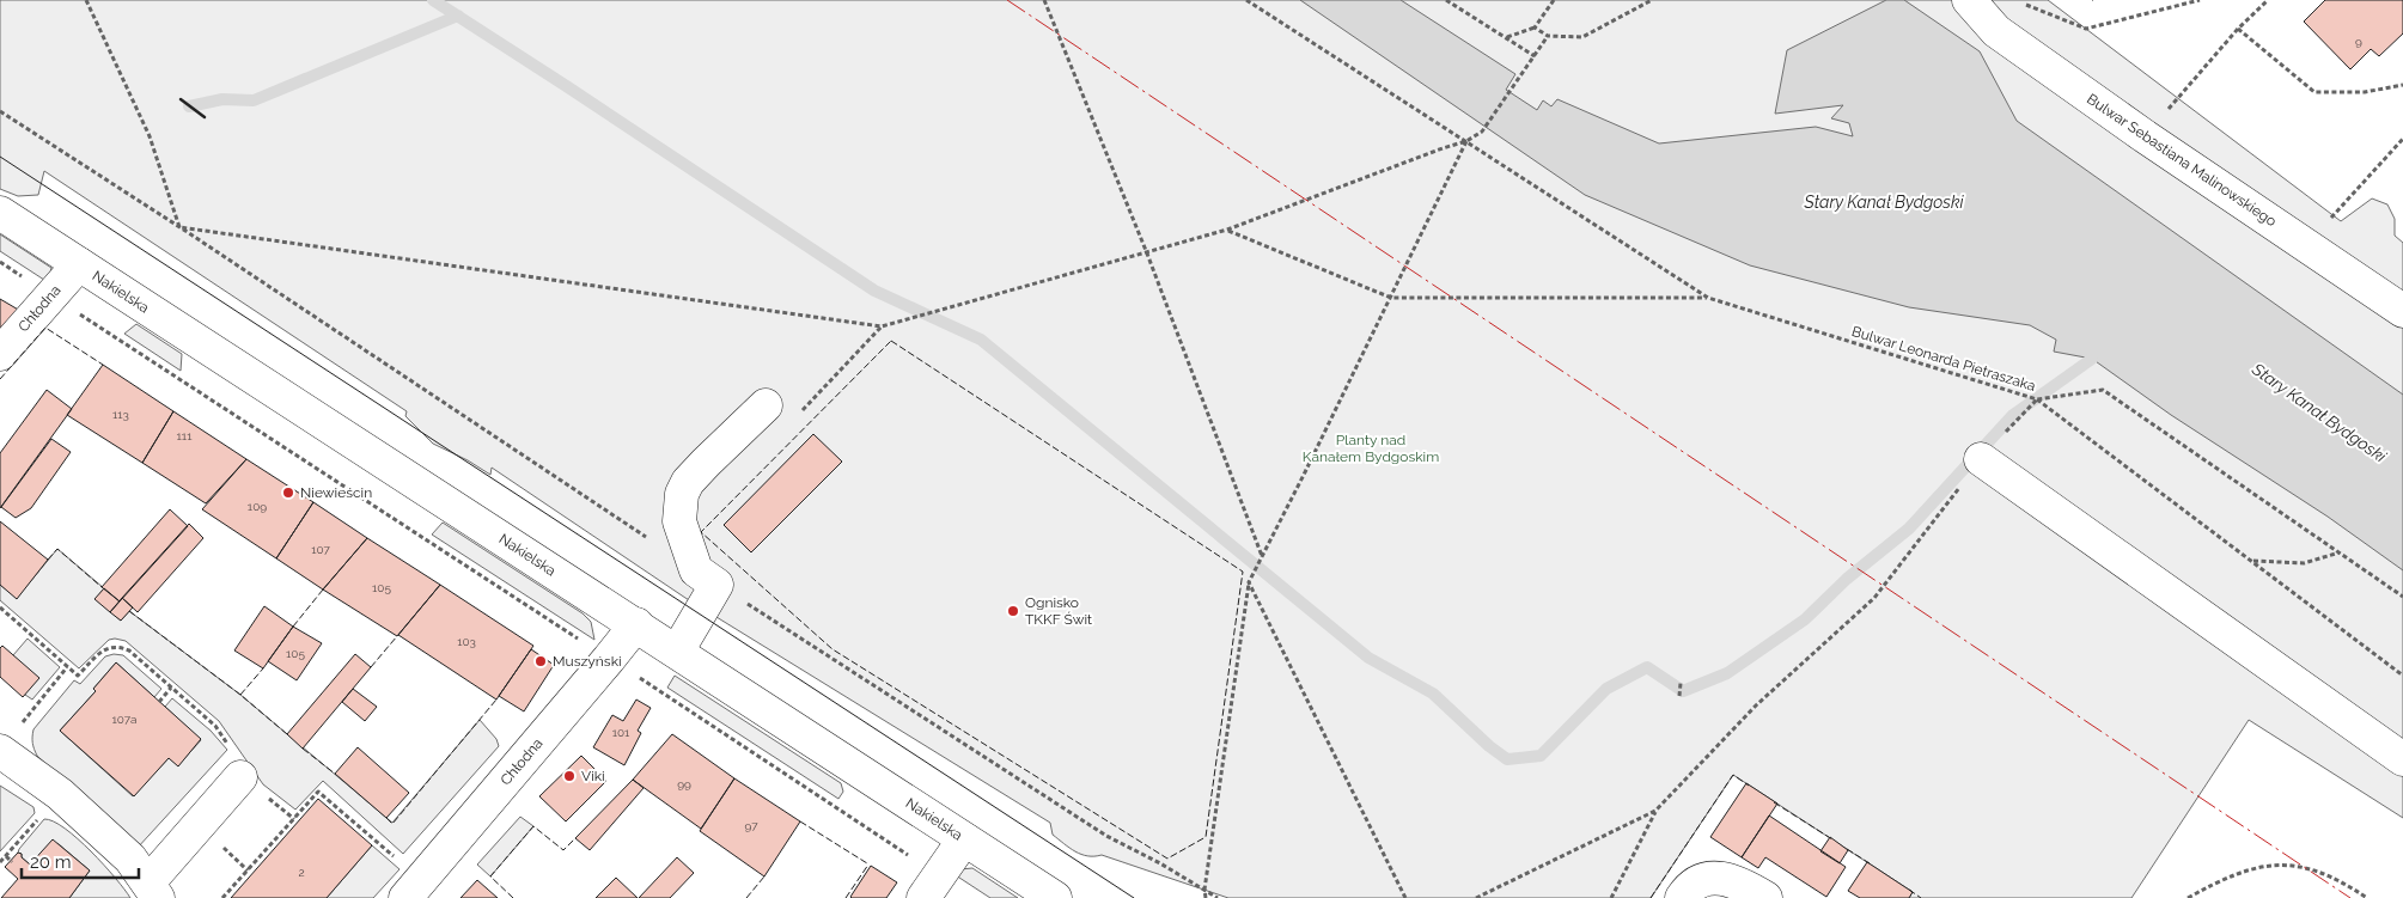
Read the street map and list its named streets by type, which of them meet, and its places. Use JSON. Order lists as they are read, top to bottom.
{
  "streets": {
    "street": ["Bulwar Sebastiana Malinowskiego", "Nakielska", "Chłodna"],
    "path": ["Bulwar Leonarda Pietraszaka"]
  },
  "crossings": [
    ["Nakielska", "Chłodna"]
  ],
  "water": ["Stary Kanał Bydgoski"],
  "parks": ["Planty nad Kanałem Bydgoskim"],
  "places": [
    "Niewieścin",
    "Ognisko TKKF Świt",
    "Muszyński",
    "Viki"
  ],
  "house_numbers": [
    "9",
    "113",
    "111",
    "109",
    "107",
    "105",
    "103",
    "105",
    "107a",
    "101",
    "99",
    "97",
    "2"
  ],
  "scale_bar": "20 m"
}
